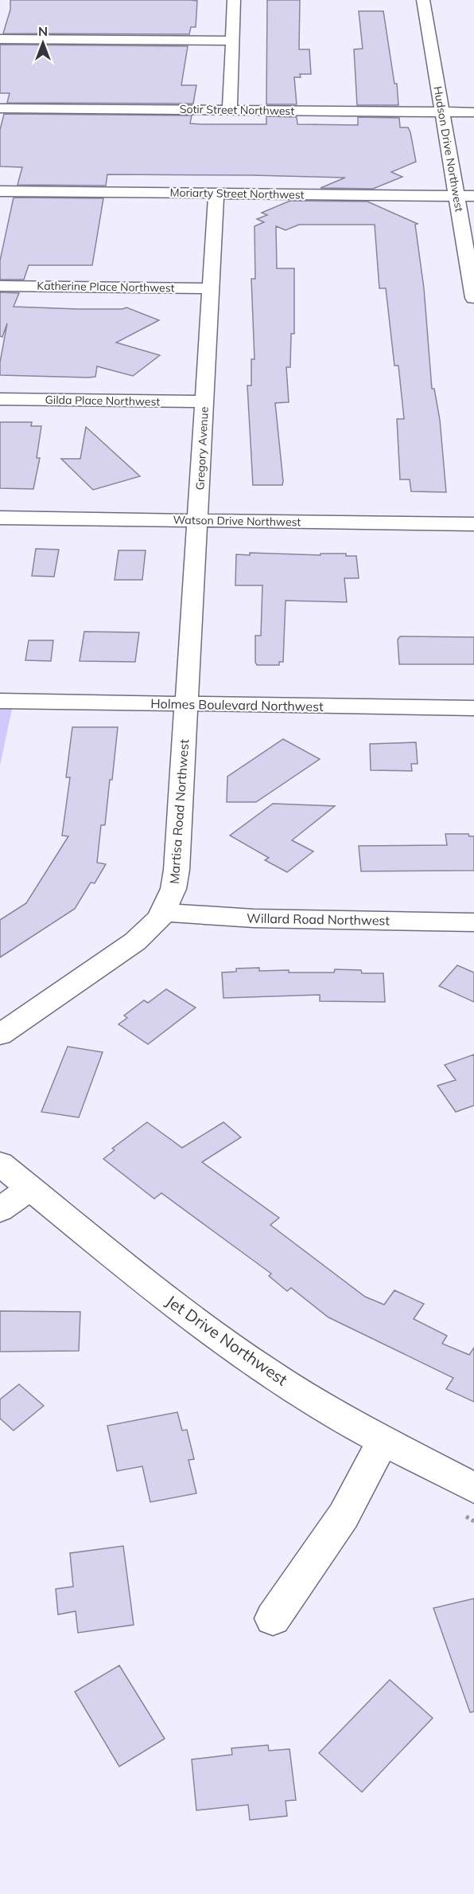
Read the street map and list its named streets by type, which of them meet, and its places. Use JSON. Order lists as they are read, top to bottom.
{
  "streets": {
    "street": [
      "Sotir Street Northwest",
      "Hudson Drive Northwest",
      "Moriarty Street Northwest",
      "Katherine Place Northwest",
      "Gilda Place Northwest",
      "Gregory Avenue",
      "Watson Drive Northwest",
      "Holmes Boulevard Northwest",
      "Martisa Road Northwest",
      "Willard Road Northwest",
      "Jet Drive Northwest"
    ]
  },
  "crossings": [
    ["Sotir Street Northwest", "Hudson Drive Northwest"],
    ["Hudson Drive Northwest", "Moriarty Street Northwest"],
    ["Moriarty Street Northwest", "Gregory Avenue"],
    ["Katherine Place Northwest", "Gregory Avenue"],
    ["Gilda Place Northwest", "Gregory Avenue"],
    ["Gregory Avenue", "Watson Drive Northwest"],
    ["Gregory Avenue", "Holmes Boulevard Northwest"],
    ["Gregory Avenue", "Martisa Road Northwest"],
    ["Holmes Boulevard Northwest", "Martisa Road Northwest"],
    ["Martisa Road Northwest", "Willard Road Northwest"]
  ],
  "north": "top"
}
